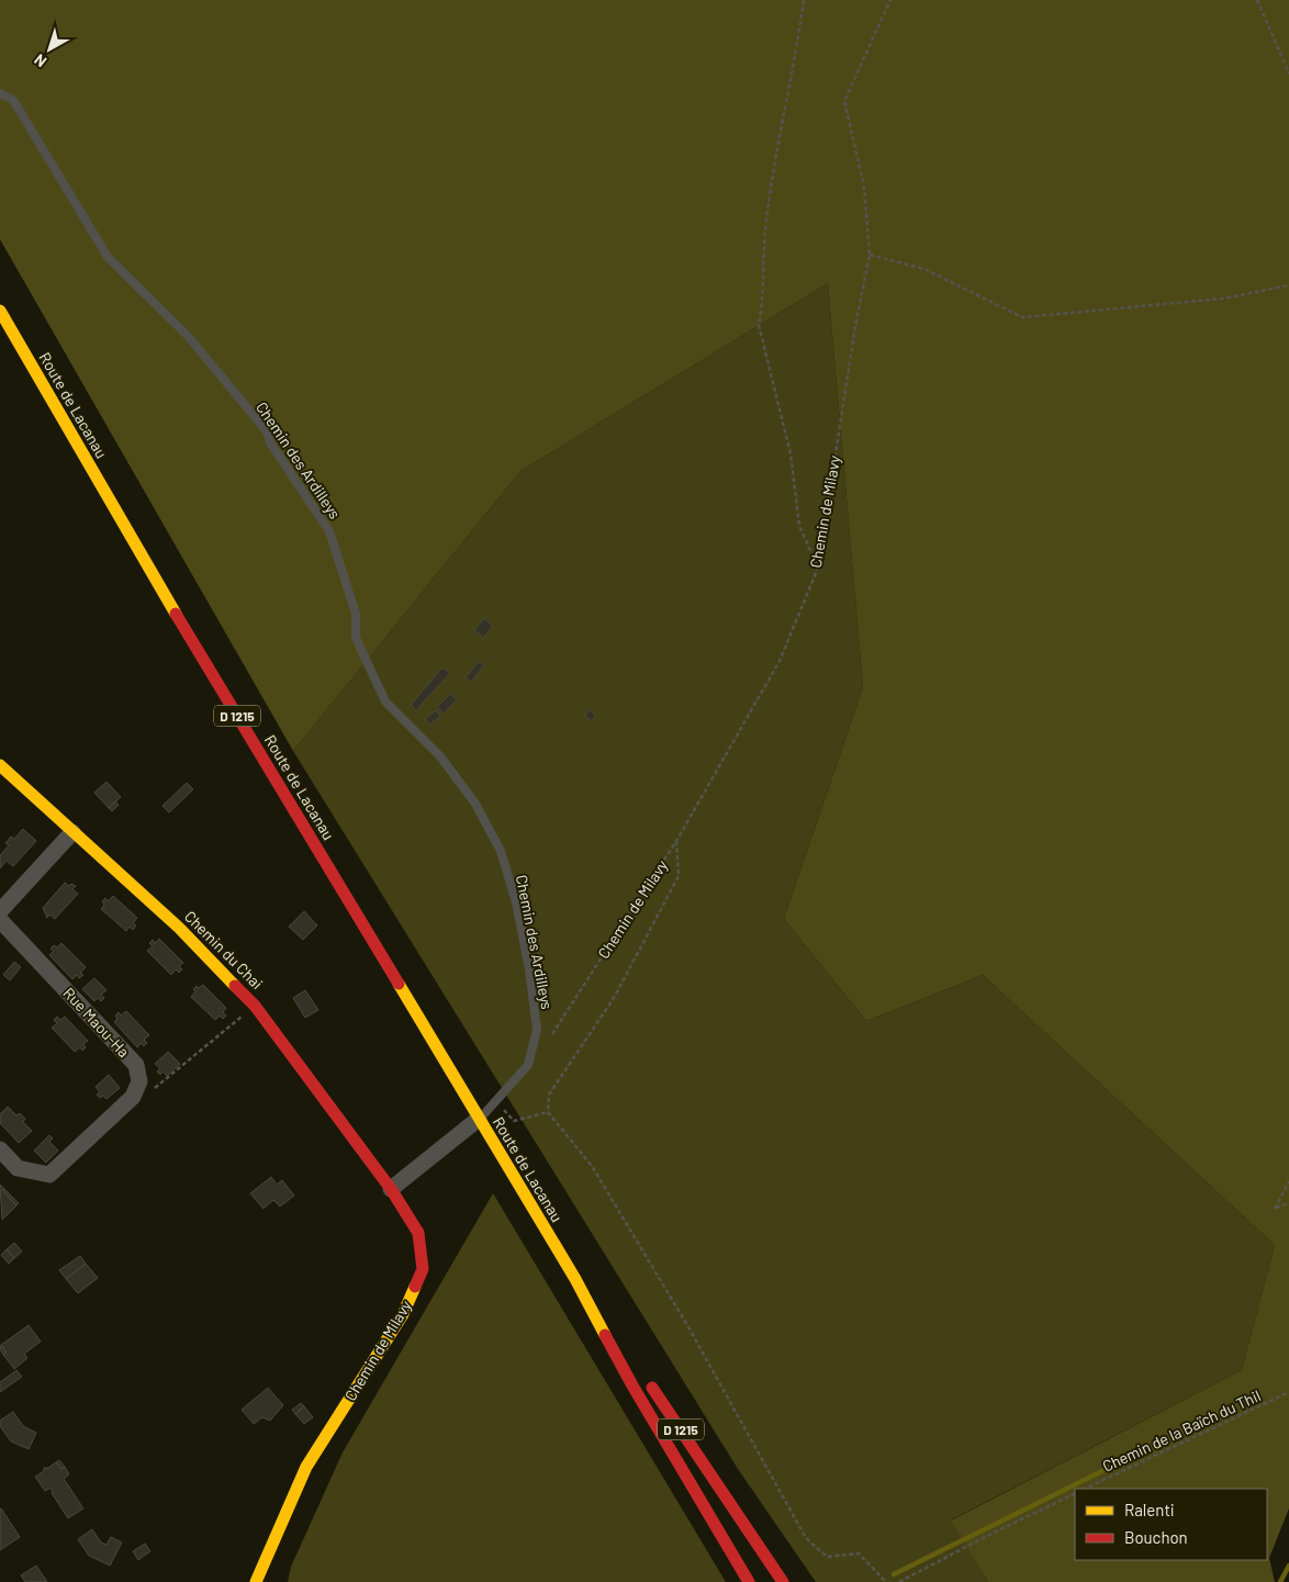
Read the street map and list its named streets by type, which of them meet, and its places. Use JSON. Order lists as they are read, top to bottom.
{
  "streets": {
    "main road": [
      "Route de Lacanau",
      "Chemin de Milavy",
      "D 1215",
      "Chemin du Chai"
    ],
    "street": ["Rue Maou-Ha"],
    "lane": ["Chemin des Ardilleys"],
    "path": ["Chemin de la Baïch du Thil"]
  },
  "crossings": [
    ["Route de Lacanau", "Chemin des Ardilleys"],
    ["Chemin de Milavy", "Chemin du Chai"]
  ],
  "legend": ["Ralenti", "Bouchon"],
  "north": "bottom left"
}
